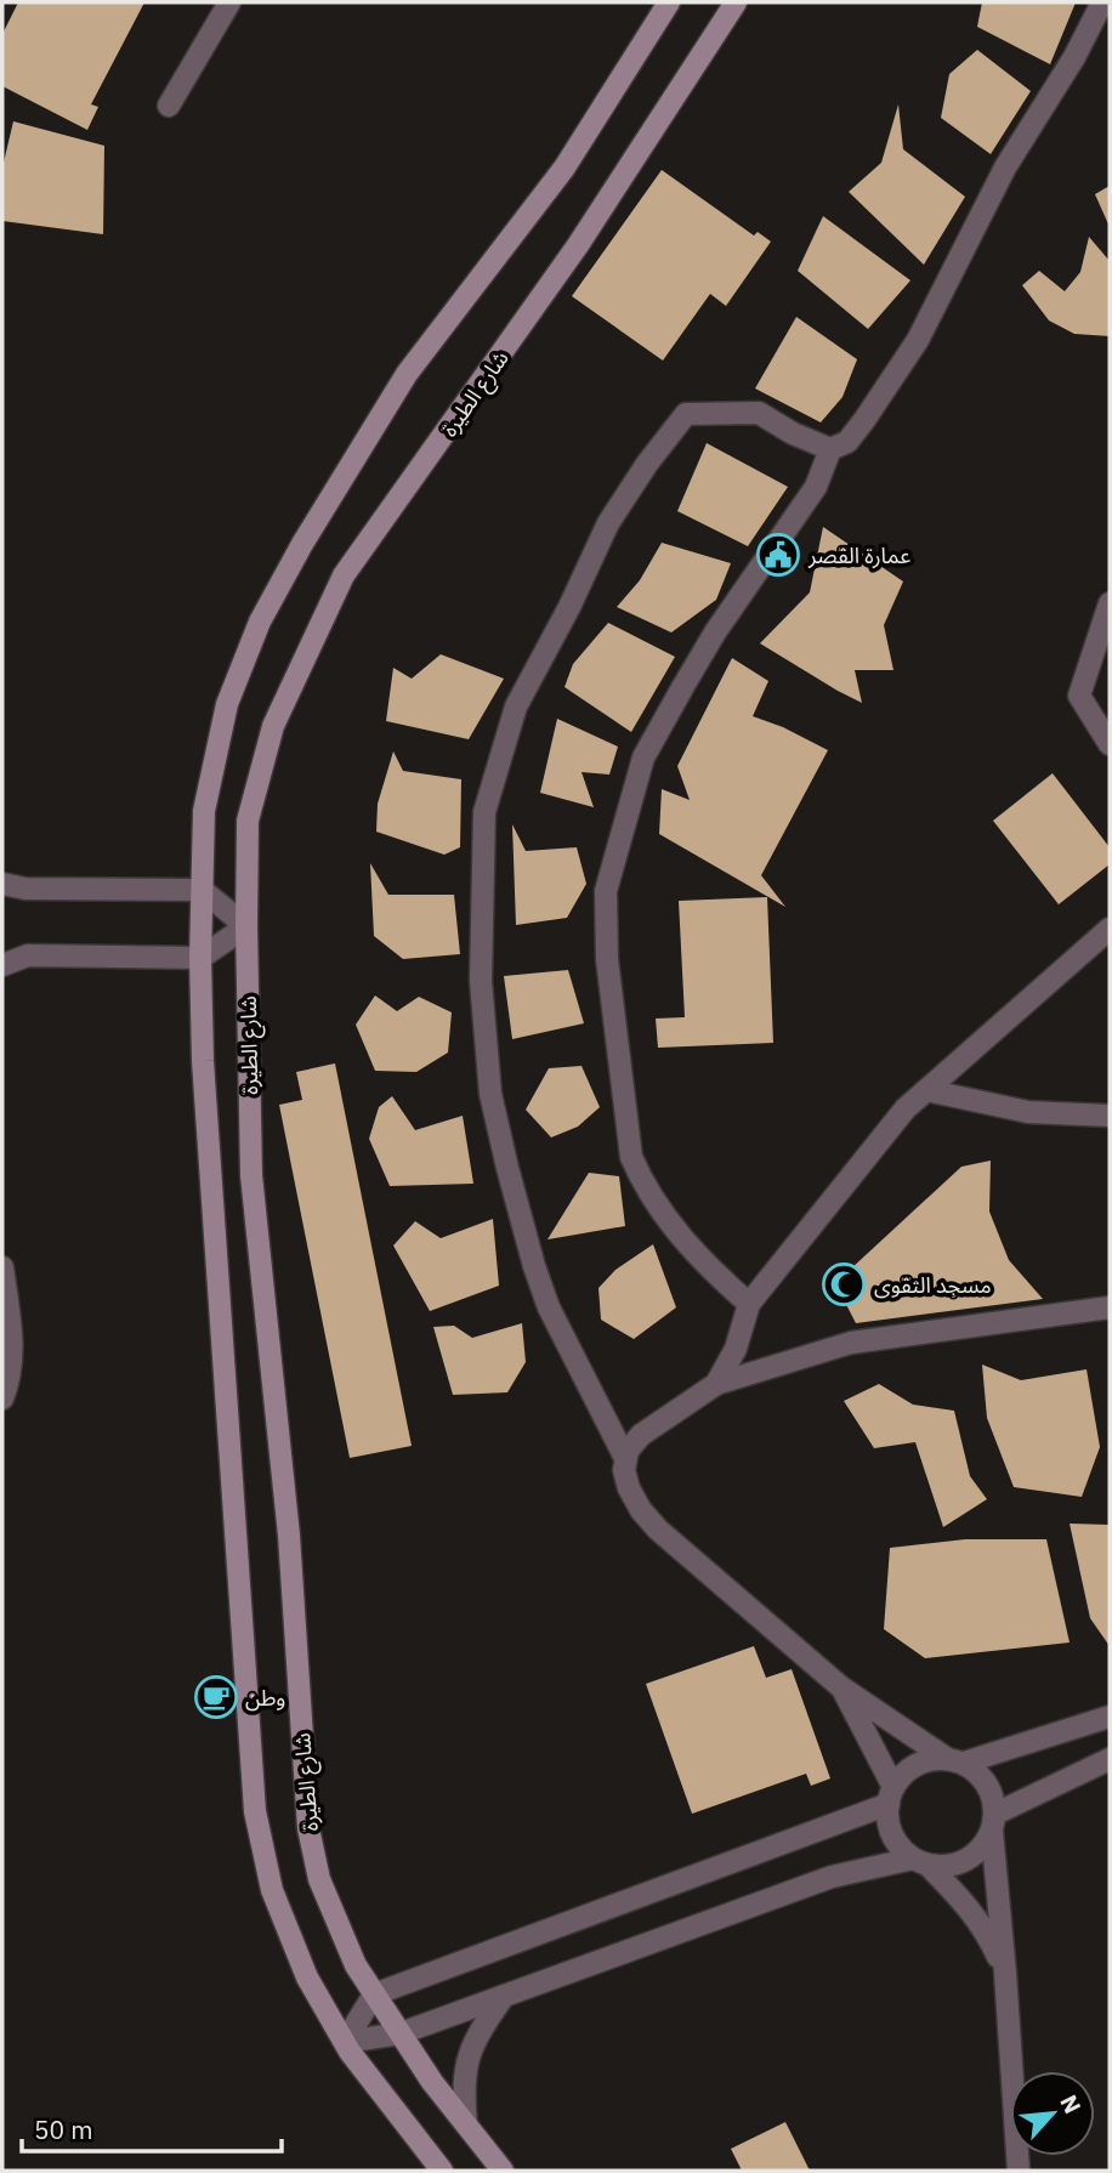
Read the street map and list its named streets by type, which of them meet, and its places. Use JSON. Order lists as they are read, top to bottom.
{
  "streets": {
    "main road": ["شارع الطيرة"]
  },
  "places": {
    "public building": ["عمارة القصر"],
    "mosque": ["مسجد التقوى"],
    "cafe": ["وطن"]
  },
  "scale_bar": "50 m",
  "north": "top right"
}
